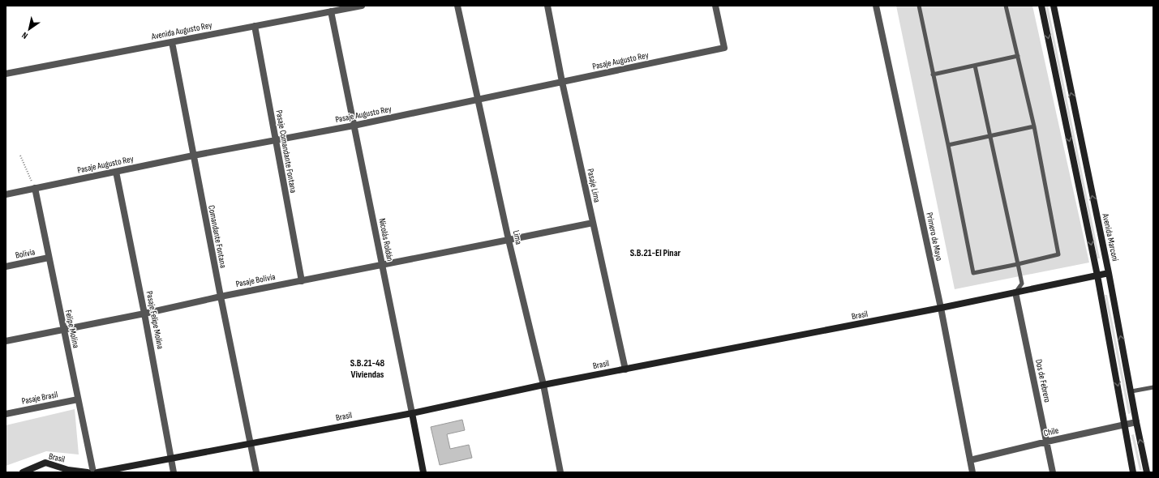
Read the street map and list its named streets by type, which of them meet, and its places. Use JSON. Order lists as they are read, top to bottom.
{
  "streets": {
    "street": [
      "Avenida Augusto Rey",
      "Pasaje Augusto Rey",
      "Pasaje Comandante Fontana",
      "Pasaje Lima",
      "Comandante Fontana",
      "Primero de Mayo",
      "Lima",
      "Avenida Marconi",
      "Nicolás Roldán",
      "Bolivia",
      "Pasaje Bolivia",
      "Brasil",
      "Pasaje Felipe Molina",
      "Felipe Molina",
      "Dos de Febrero",
      "Pasaje Brasil",
      "Chile"
    ]
  },
  "crossings": [
    ["Avenida Augusto Rey", "Pasaje Comandante Fontana"],
    ["Avenida Augusto Rey", "Comandante Fontana"],
    ["Avenida Augusto Rey", "Nicolás Roldán"],
    ["Pasaje Augusto Rey", "Pasaje Comandante Fontana"],
    ["Pasaje Augusto Rey", "Pasaje Lima"],
    ["Pasaje Augusto Rey", "Comandante Fontana"],
    ["Pasaje Augusto Rey", "Lima"],
    ["Pasaje Augusto Rey", "Nicolás Roldán"],
    ["Pasaje Augusto Rey", "Pasaje Felipe Molina"],
    ["Pasaje Augusto Rey", "Felipe Molina"],
    ["Pasaje Comandante Fontana", "Pasaje Bolivia"],
    ["Pasaje Lima", "Pasaje Bolivia"],
    ["Pasaje Lima", "Brasil"],
    ["Comandante Fontana", "Pasaje Bolivia"],
    ["Comandante Fontana", "Brasil"],
    ["Primero de Mayo", "Brasil"],
    ["Primero de Mayo", "Chile"],
    ["Lima", "Pasaje Bolivia"],
    ["Lima", "Brasil"],
    ["Avenida Marconi", "Brasil"],
    ["Avenida Marconi", "Chile"],
    ["Nicolás Roldán", "Pasaje Bolivia"],
    ["Nicolás Roldán", "Brasil"],
    ["Bolivia", "Felipe Molina"],
    ["Pasaje Bolivia", "Pasaje Felipe Molina"],
    ["Pasaje Bolivia", "Felipe Molina"],
    ["Brasil", "Pasaje Felipe Molina"],
    ["Brasil", "Dos de Febrero"],
    ["Felipe Molina", "Pasaje Brasil"],
    ["Dos de Febrero", "Chile"]
  ],
  "districts": ["S.B.21-El Pinar", "S.B.21-48 Viviendas"],
  "north": "bottom left"
}
